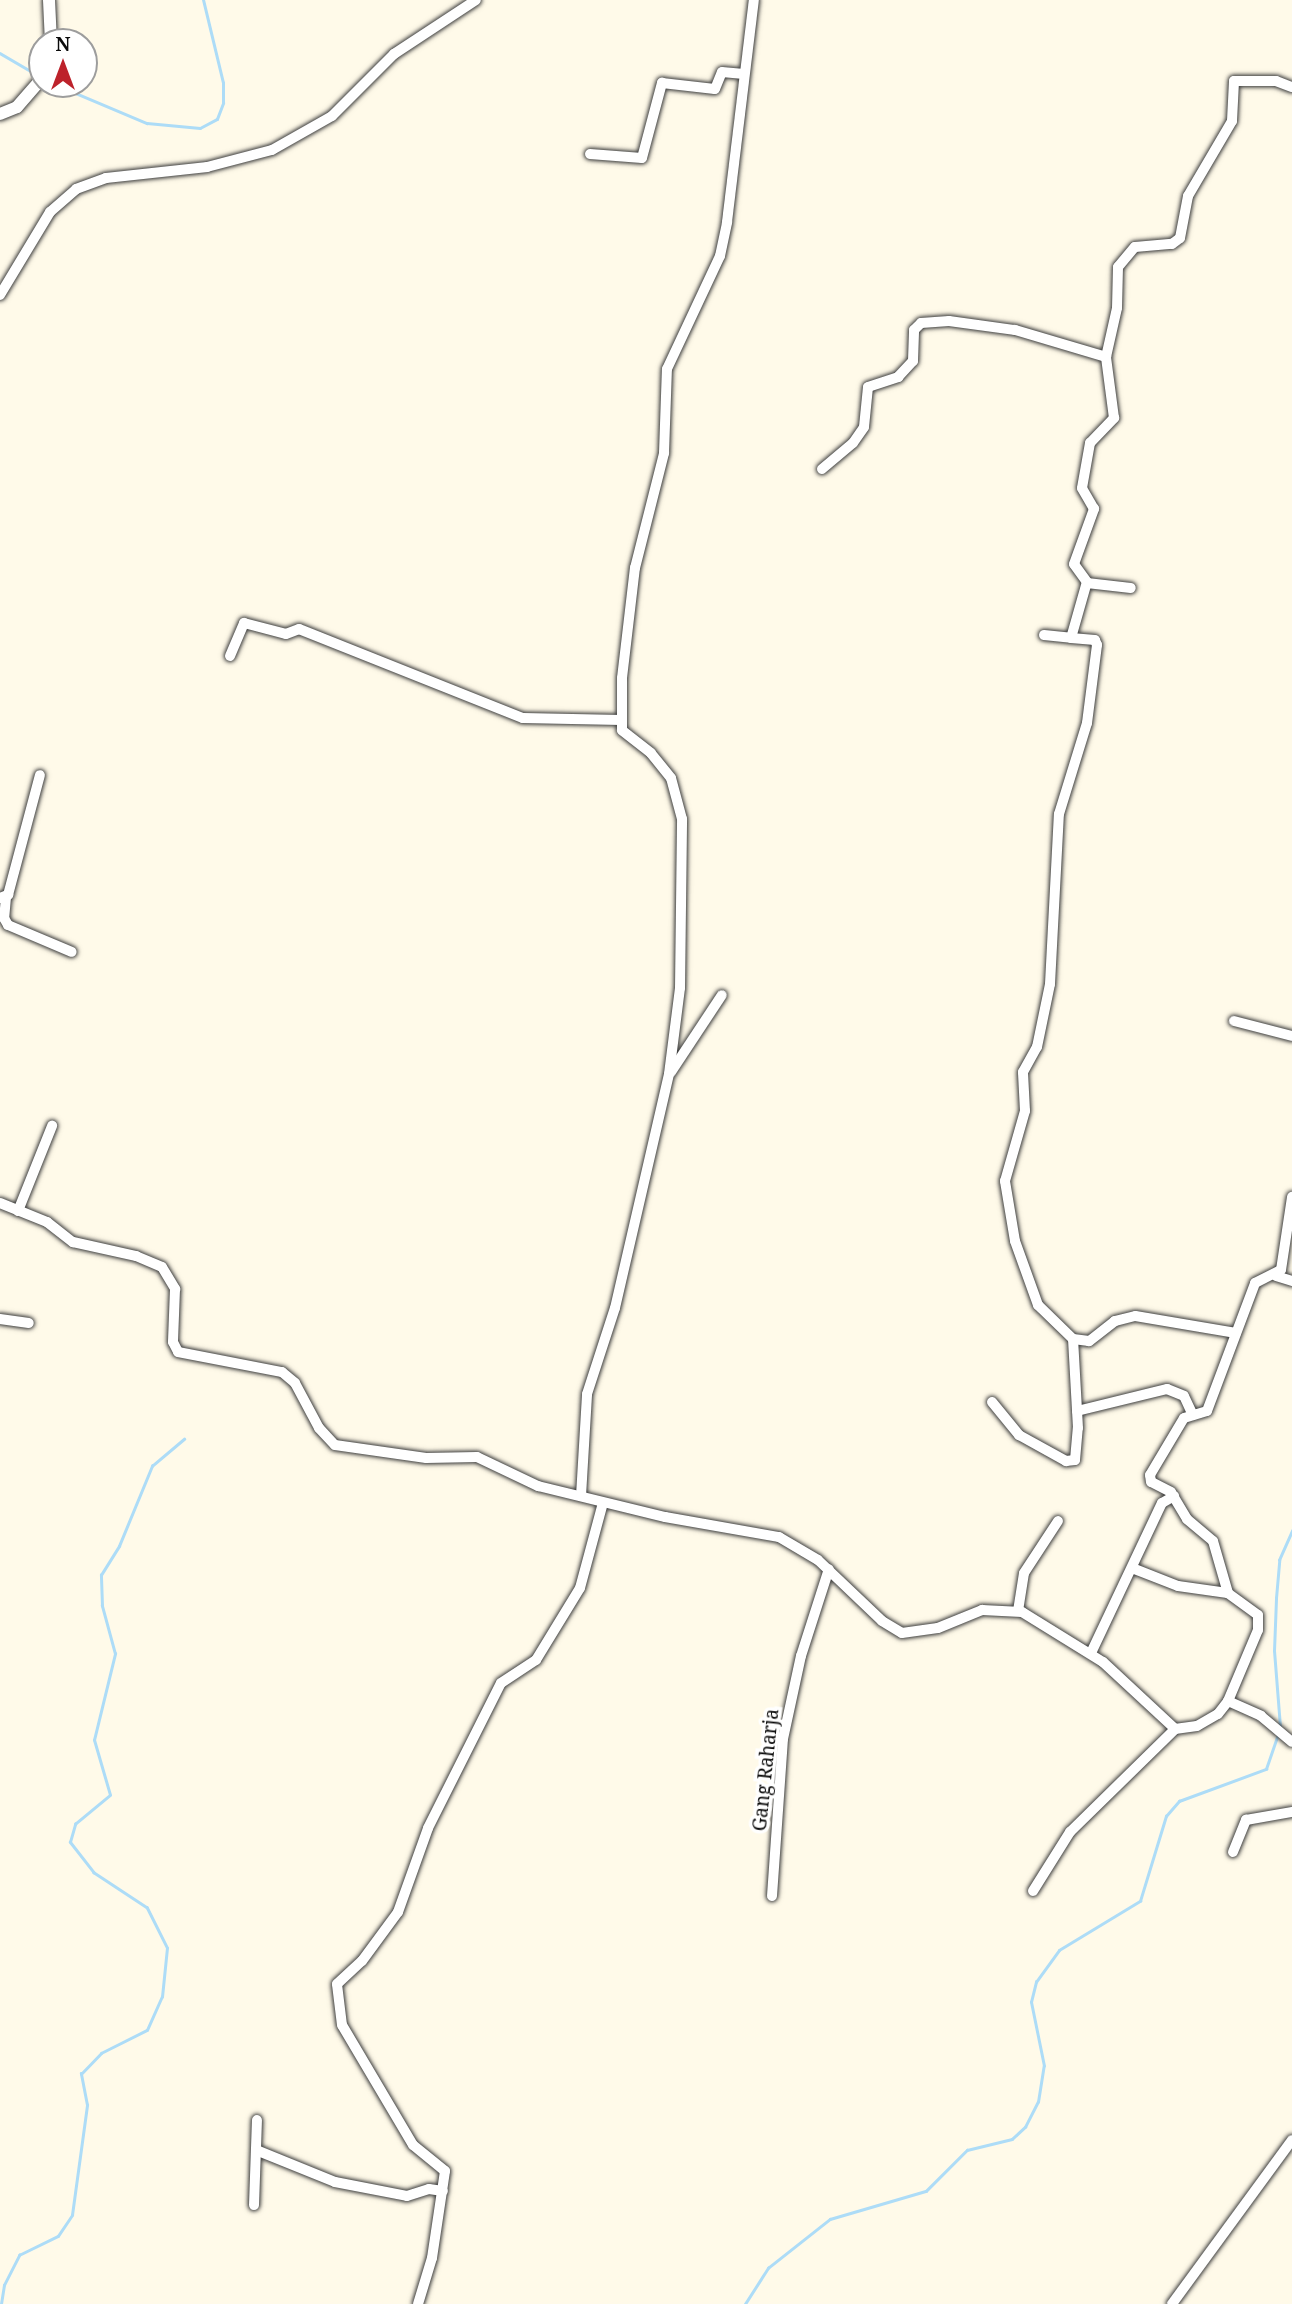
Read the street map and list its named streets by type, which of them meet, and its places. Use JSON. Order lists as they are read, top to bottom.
{
  "streets": {
    "street": ["Gang Raharja"]
  },
  "north": "top"
}
